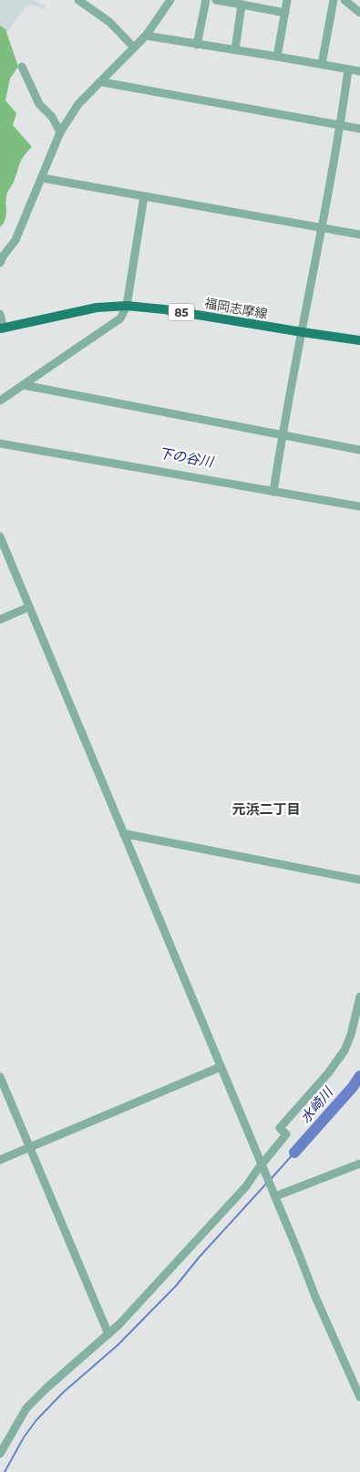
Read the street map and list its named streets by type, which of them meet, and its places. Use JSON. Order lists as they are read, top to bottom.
{
  "streets": {
    "main road": ["福岡志摩線", "85"]
  },
  "districts": ["元浜二丁目"],
  "water": ["下の谷川", "水崎川"]
}
